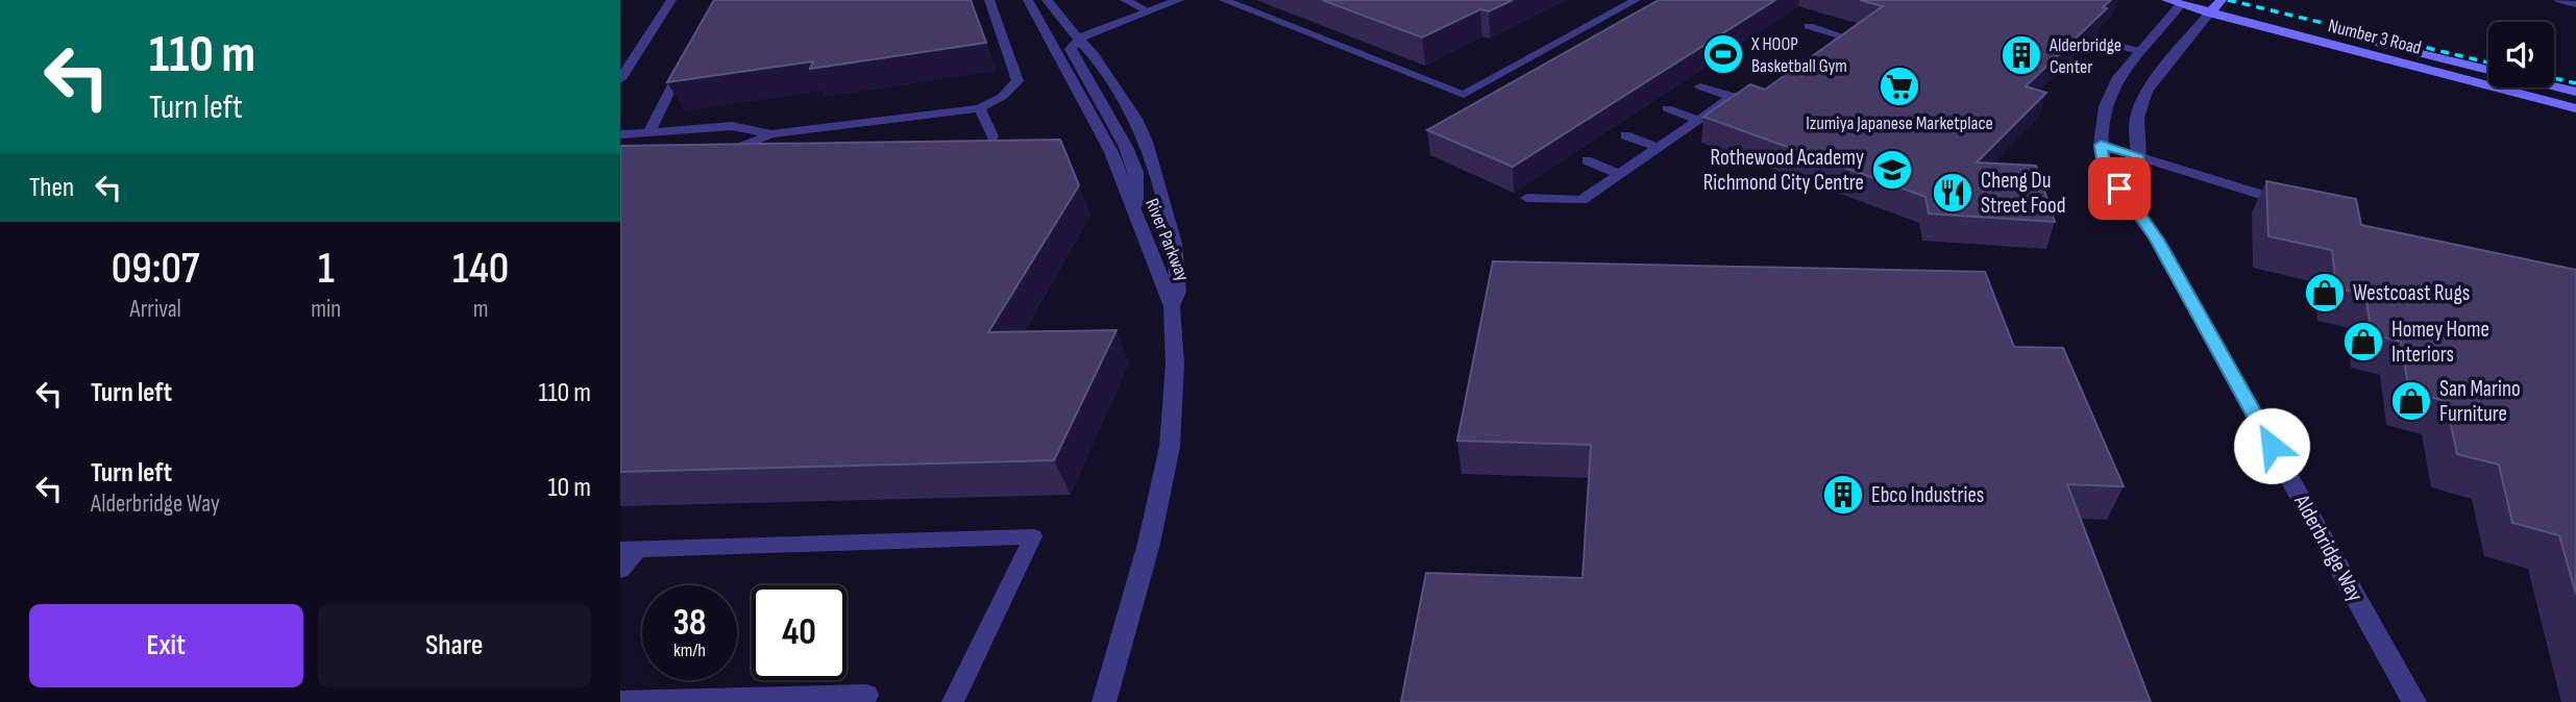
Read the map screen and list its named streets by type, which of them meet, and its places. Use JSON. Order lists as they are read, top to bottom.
{
  "streets": {
    "main road": ["Number 3 Road"],
    "street": ["River Parkway", "Alderbridge Way"]
  },
  "crossings": [
    ["Number 3 Road", "Alderbridge Way"]
  ],
  "places": {
    "sports": ["X HOOP Basketball Gym"],
    "building": ["Alderbridge Center", "Ebco Industries"],
    "supermarket": ["Izumiya Japanese Marketplace"],
    "school or university": ["Rothewood Academy Richmond City Centre"],
    "restaurant": ["Cheng Du Street Food"],
    "shop": ["Westcoast Rugs", "Homey Home Interiors", "San Marino Furniture"]
  },
  "page": {
    "turn": ["110 m", "Turn left"],
    "then": "Then",
    "eta": [
      "09:07",
      "Arrival",
      "1",
      "min",
      "140",
      "m"
    ],
    "list": [
      {
        "name": "Turn left",
        "value": "110 m"
      },
      {
        "name": "Turn left",
        "note": "Alderbridge Way",
        "value": "10 m"
      }
    ],
    "speed": "38 km/h",
    "limit": "40",
    "buttons": ["Exit", "Share"]
  }
}
